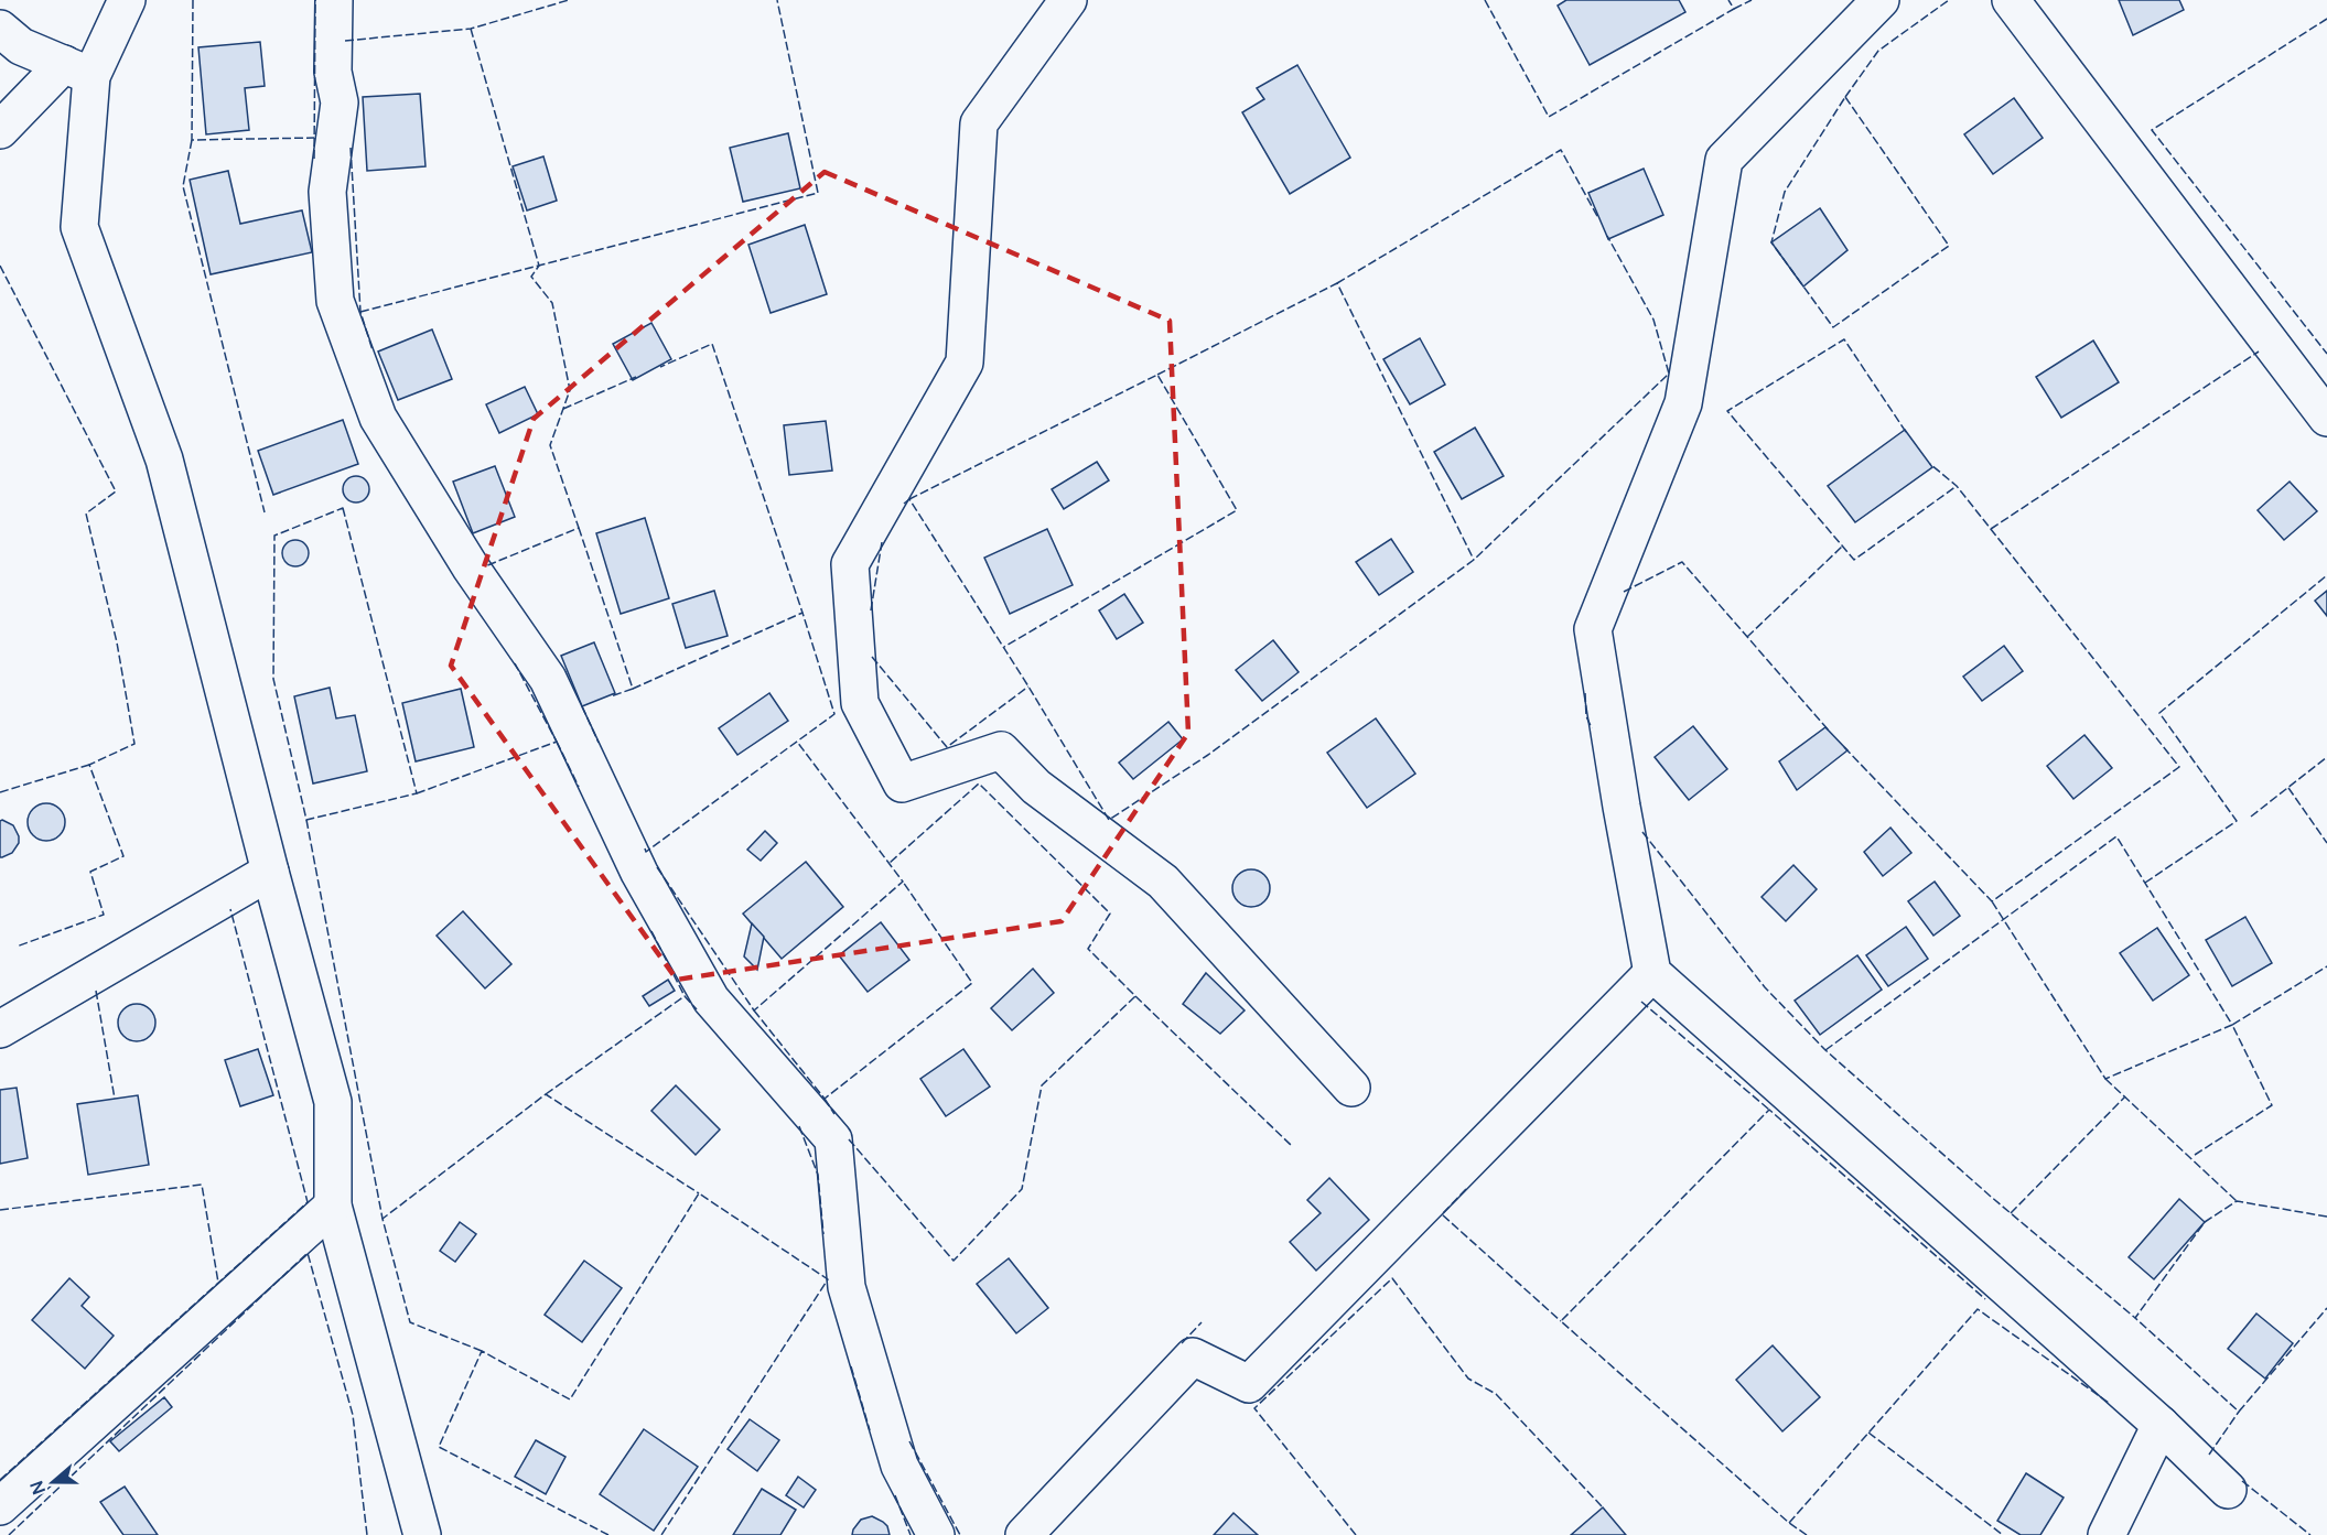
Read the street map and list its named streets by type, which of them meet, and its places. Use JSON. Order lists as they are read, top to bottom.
{
  "north": "left"
}
